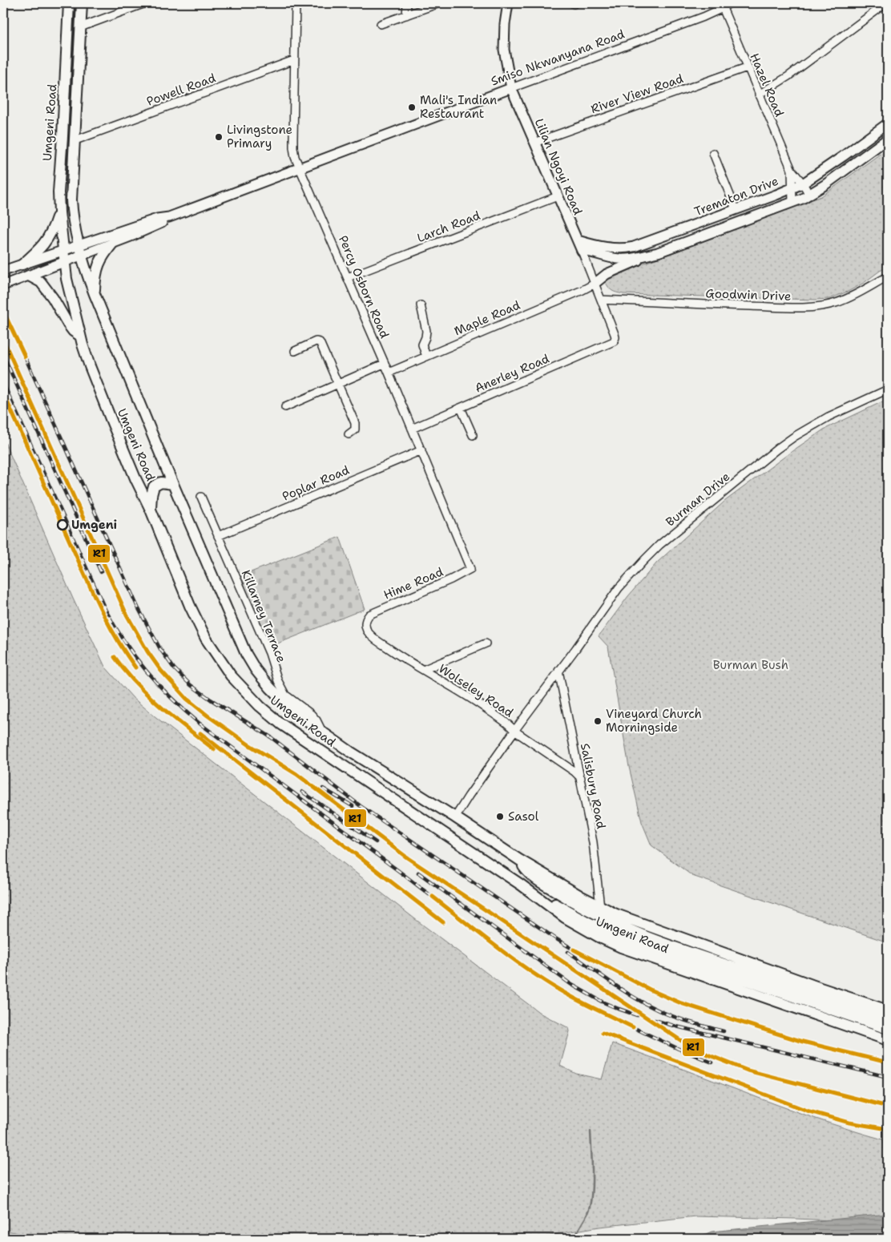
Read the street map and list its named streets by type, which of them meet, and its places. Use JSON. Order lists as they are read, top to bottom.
{
  "streets": {
    "main road": ["Umgeni Road"],
    "street": [
      "Smiso Nkwanyana Road",
      "Hazel Road",
      "Powell Road",
      "River View Road",
      "Lilian Ngoyi Road",
      "Trematon Drive",
      "Larch Road",
      "Percy Osborn Road",
      "Goodwin Drive",
      "Maple Road",
      "Anerley Road",
      "Poplar Road",
      "Burman Drive",
      "Hime Road",
      "Killarney Terrace",
      "Wolseley Road",
      "Salisbury Road"
    ]
  },
  "crossings": [
    ["Smiso Nkwanyana Road", "Hazel Road"],
    ["Smiso Nkwanyana Road", "Umgeni Road"],
    ["Smiso Nkwanyana Road", "Lilian Ngoyi Road"],
    ["Smiso Nkwanyana Road", "Percy Osborn Road"],
    ["Hazel Road", "River View Road"],
    ["Hazel Road", "Trematon Drive"],
    ["Powell Road", "Umgeni Road"],
    ["Powell Road", "Percy Osborn Road"],
    ["River View Road", "Lilian Ngoyi Road"],
    ["Umgeni Road", "Burman Drive"],
    ["Umgeni Road", "Killarney Terrace"],
    ["Umgeni Road", "Salisbury Road"],
    ["Lilian Ngoyi Road", "Trematon Drive"],
    ["Lilian Ngoyi Road", "Larch Road"],
    ["Lilian Ngoyi Road", "Goodwin Drive"],
    ["Lilian Ngoyi Road", "Maple Road"],
    ["Lilian Ngoyi Road", "Anerley Road"],
    ["Larch Road", "Percy Osborn Road"],
    ["Percy Osborn Road", "Maple Road"],
    ["Percy Osborn Road", "Anerley Road"],
    ["Percy Osborn Road", "Poplar Road"],
    ["Percy Osborn Road", "Hime Road"],
    ["Poplar Road", "Killarney Terrace"],
    ["Burman Drive", "Wolseley Road"],
    ["Burman Drive", "Salisbury Road"],
    ["Hime Road", "Wolseley Road"],
    ["Wolseley Road", "Salisbury Road"]
  ],
  "parks": ["Burman Bush"],
  "places": [
    "Mali's Indian Restaurant",
    "Livingstone Primary",
    "Umgeni",
    "Vineyard Church Morningside",
    "Sasol"
  ],
  "lines": ["transit line R1"]
}
